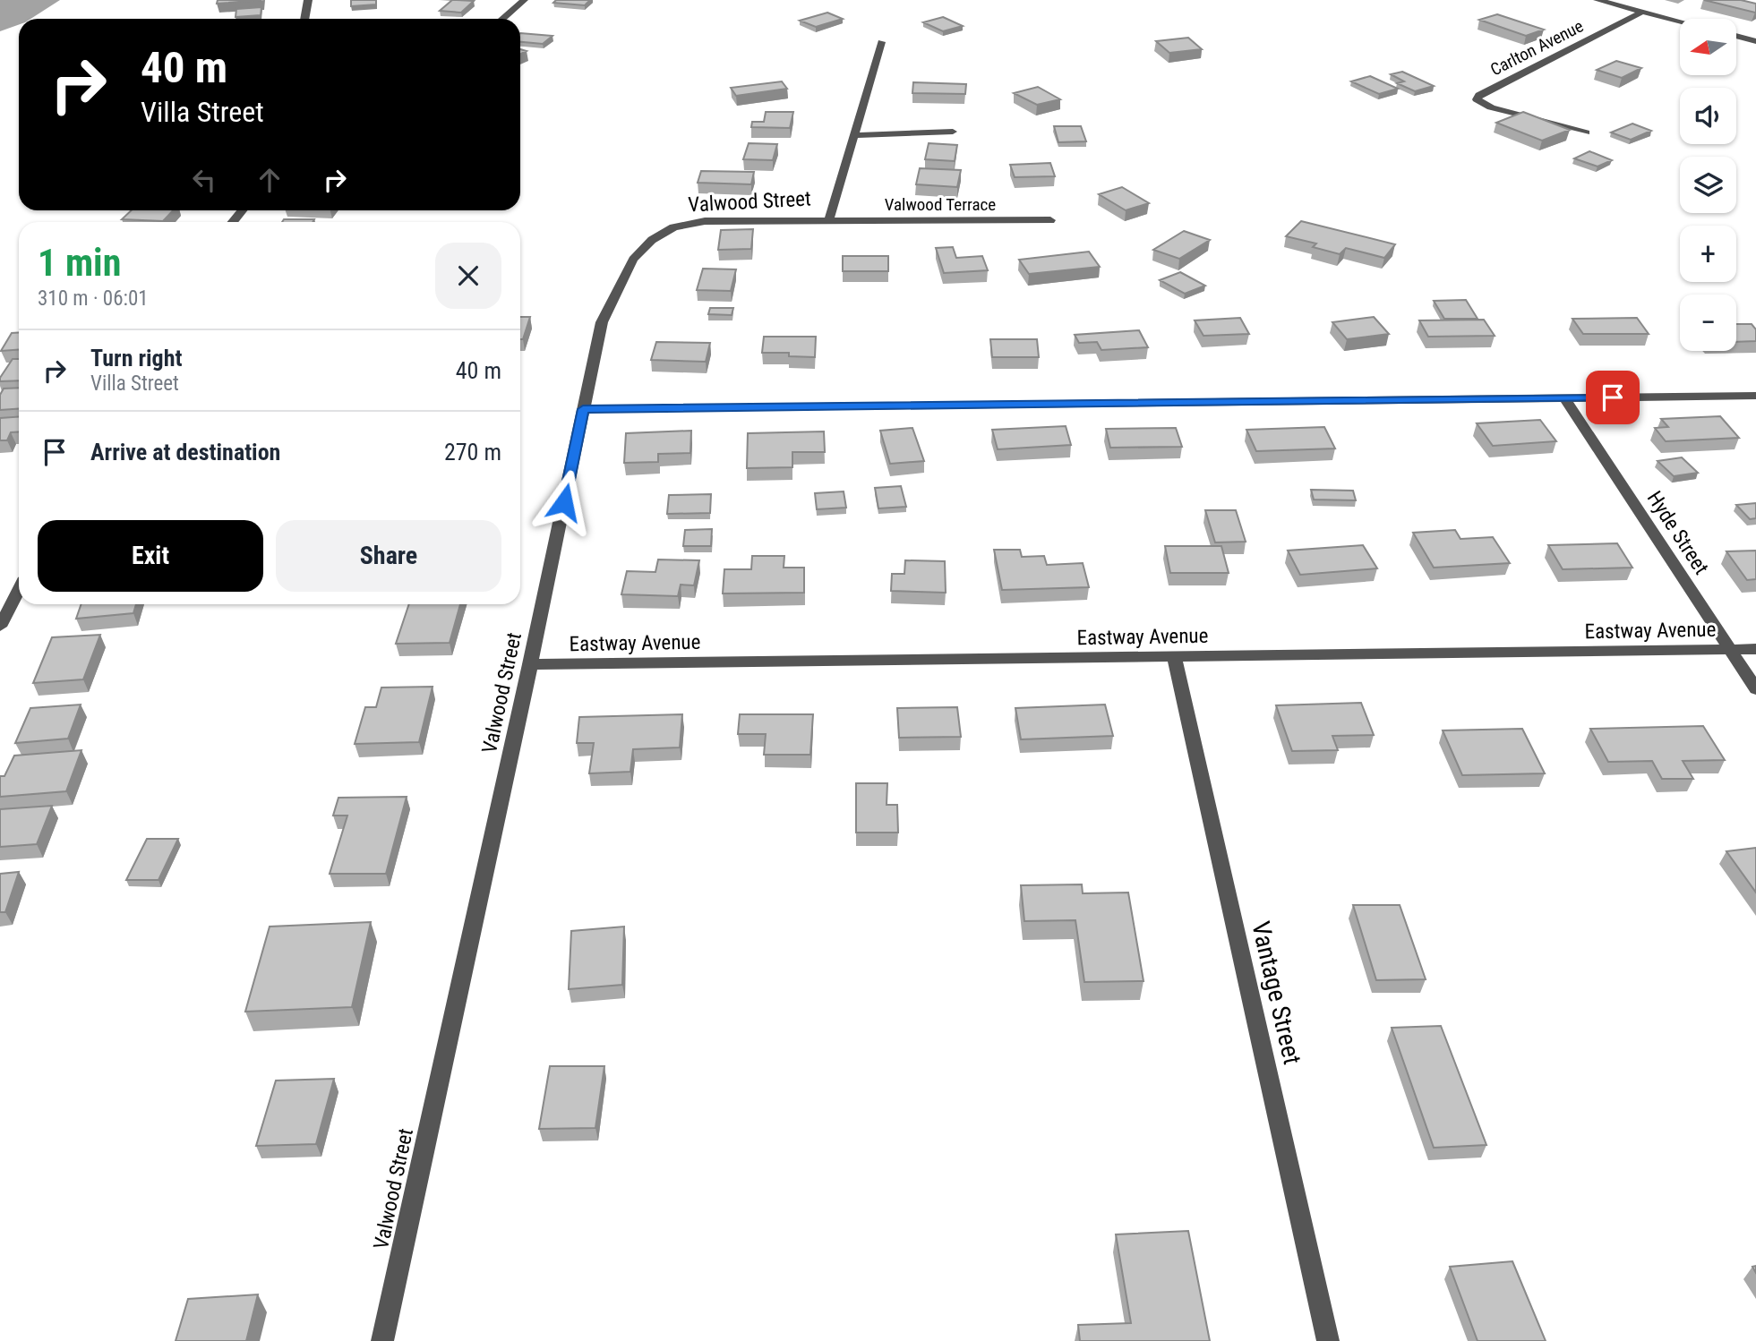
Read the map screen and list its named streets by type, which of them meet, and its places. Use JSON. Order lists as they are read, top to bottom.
{
  "streets": {
    "street": [
      "Carlton Avenue",
      "Valwood Street",
      "Valwood Terrace",
      "Hyde Street",
      "Eastway Avenue",
      "Vantage Street"
    ]
  },
  "crossings": [
    ["Valwood Street", "Valwood Terrace"],
    ["Valwood Street", "Eastway Avenue"],
    ["Hyde Street", "Eastway Avenue"],
    ["Eastway Avenue", "Vantage Street"]
  ],
  "north": "left",
  "page": {
    "map_buttons": ["+", "−"],
    "turn": ["40 m", "Villa Street"],
    "heading": ["1 min", "310 m · 06:01"],
    "list": [
      {
        "name": "Turn right",
        "note": "Villa Street",
        "value": "40 m"
      },
      {
        "name": "Arrive at destination",
        "value": "270 m"
      }
    ],
    "buttons": ["Exit", "Share"]
  }
}
